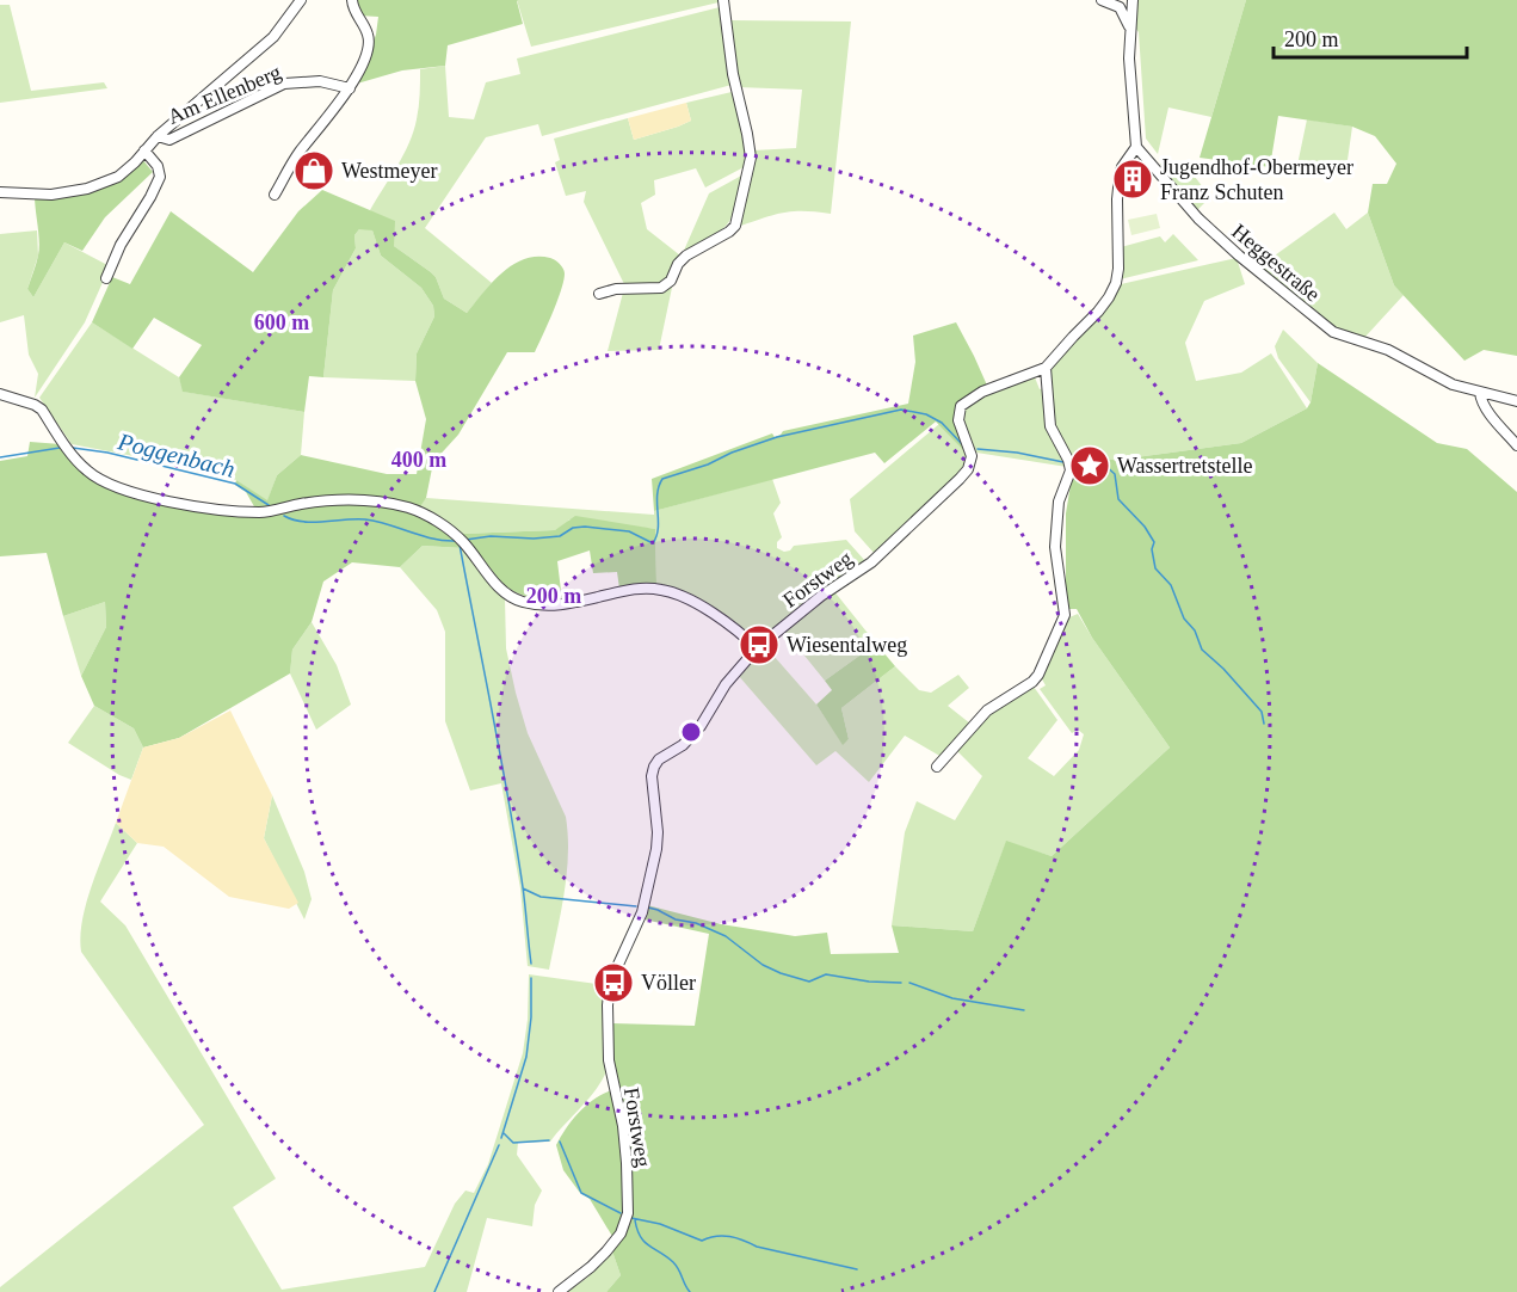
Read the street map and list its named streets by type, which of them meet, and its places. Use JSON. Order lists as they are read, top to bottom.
{
  "streets": {
    "street": ["Am Ellenberg", "Heggestraße", "Forstweg"]
  },
  "crossings": [
    ["Heggestraße", "Forstweg"]
  ],
  "water": ["Poggenbach"],
  "places": {
    "shop": ["Westmeyer"],
    "building": ["Jugendhof-Obermeyer Franz Schuten"],
    "place": ["Wassertretstelle"],
    "bus stop": ["Wiesentalweg", "Völler"]
  },
  "scale_bar": "200 m",
  "rings": ["600 m", "400 m", "200 m"]
}
